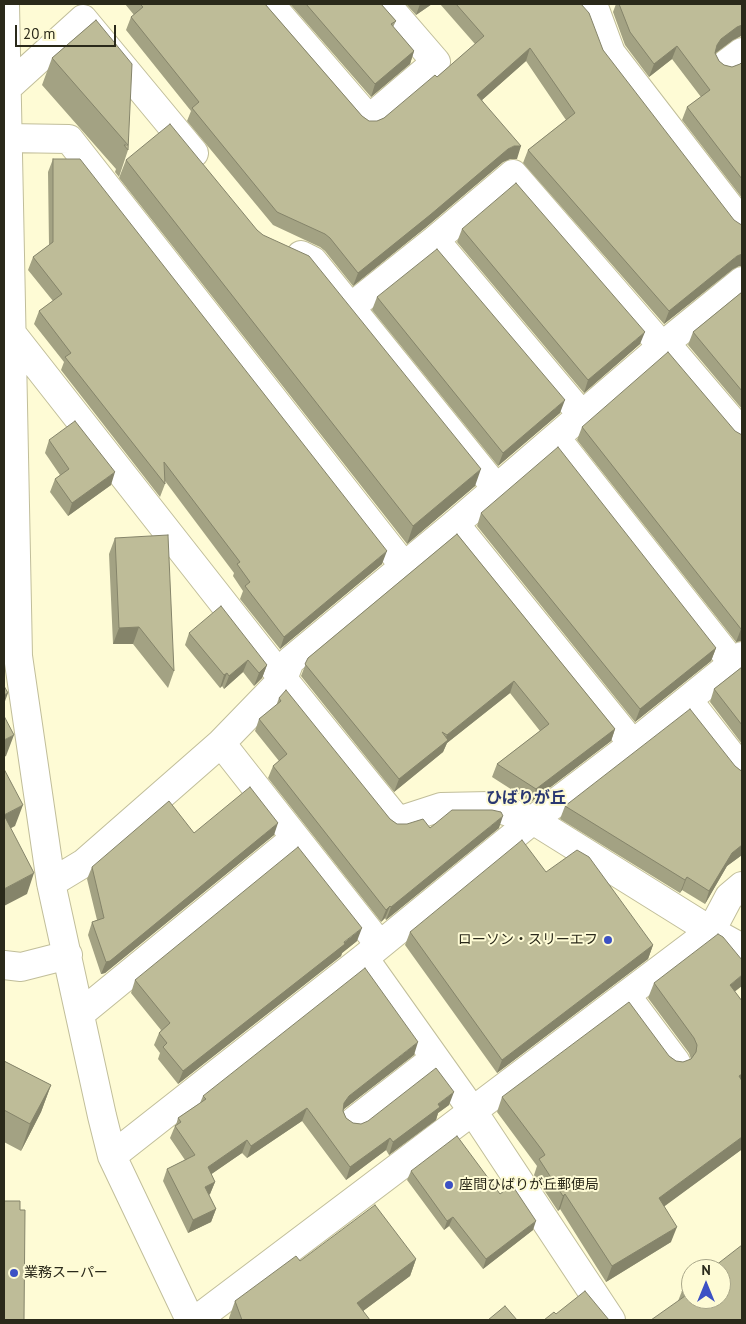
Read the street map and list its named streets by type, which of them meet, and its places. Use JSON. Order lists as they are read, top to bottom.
{
  "districts": ["ひばりが丘"],
  "places": ["ローソン・スリーエフ", "座間ひばりが丘郵便局", "業務スーパー"],
  "scale_bar": "20 m",
  "north": "top"
}
